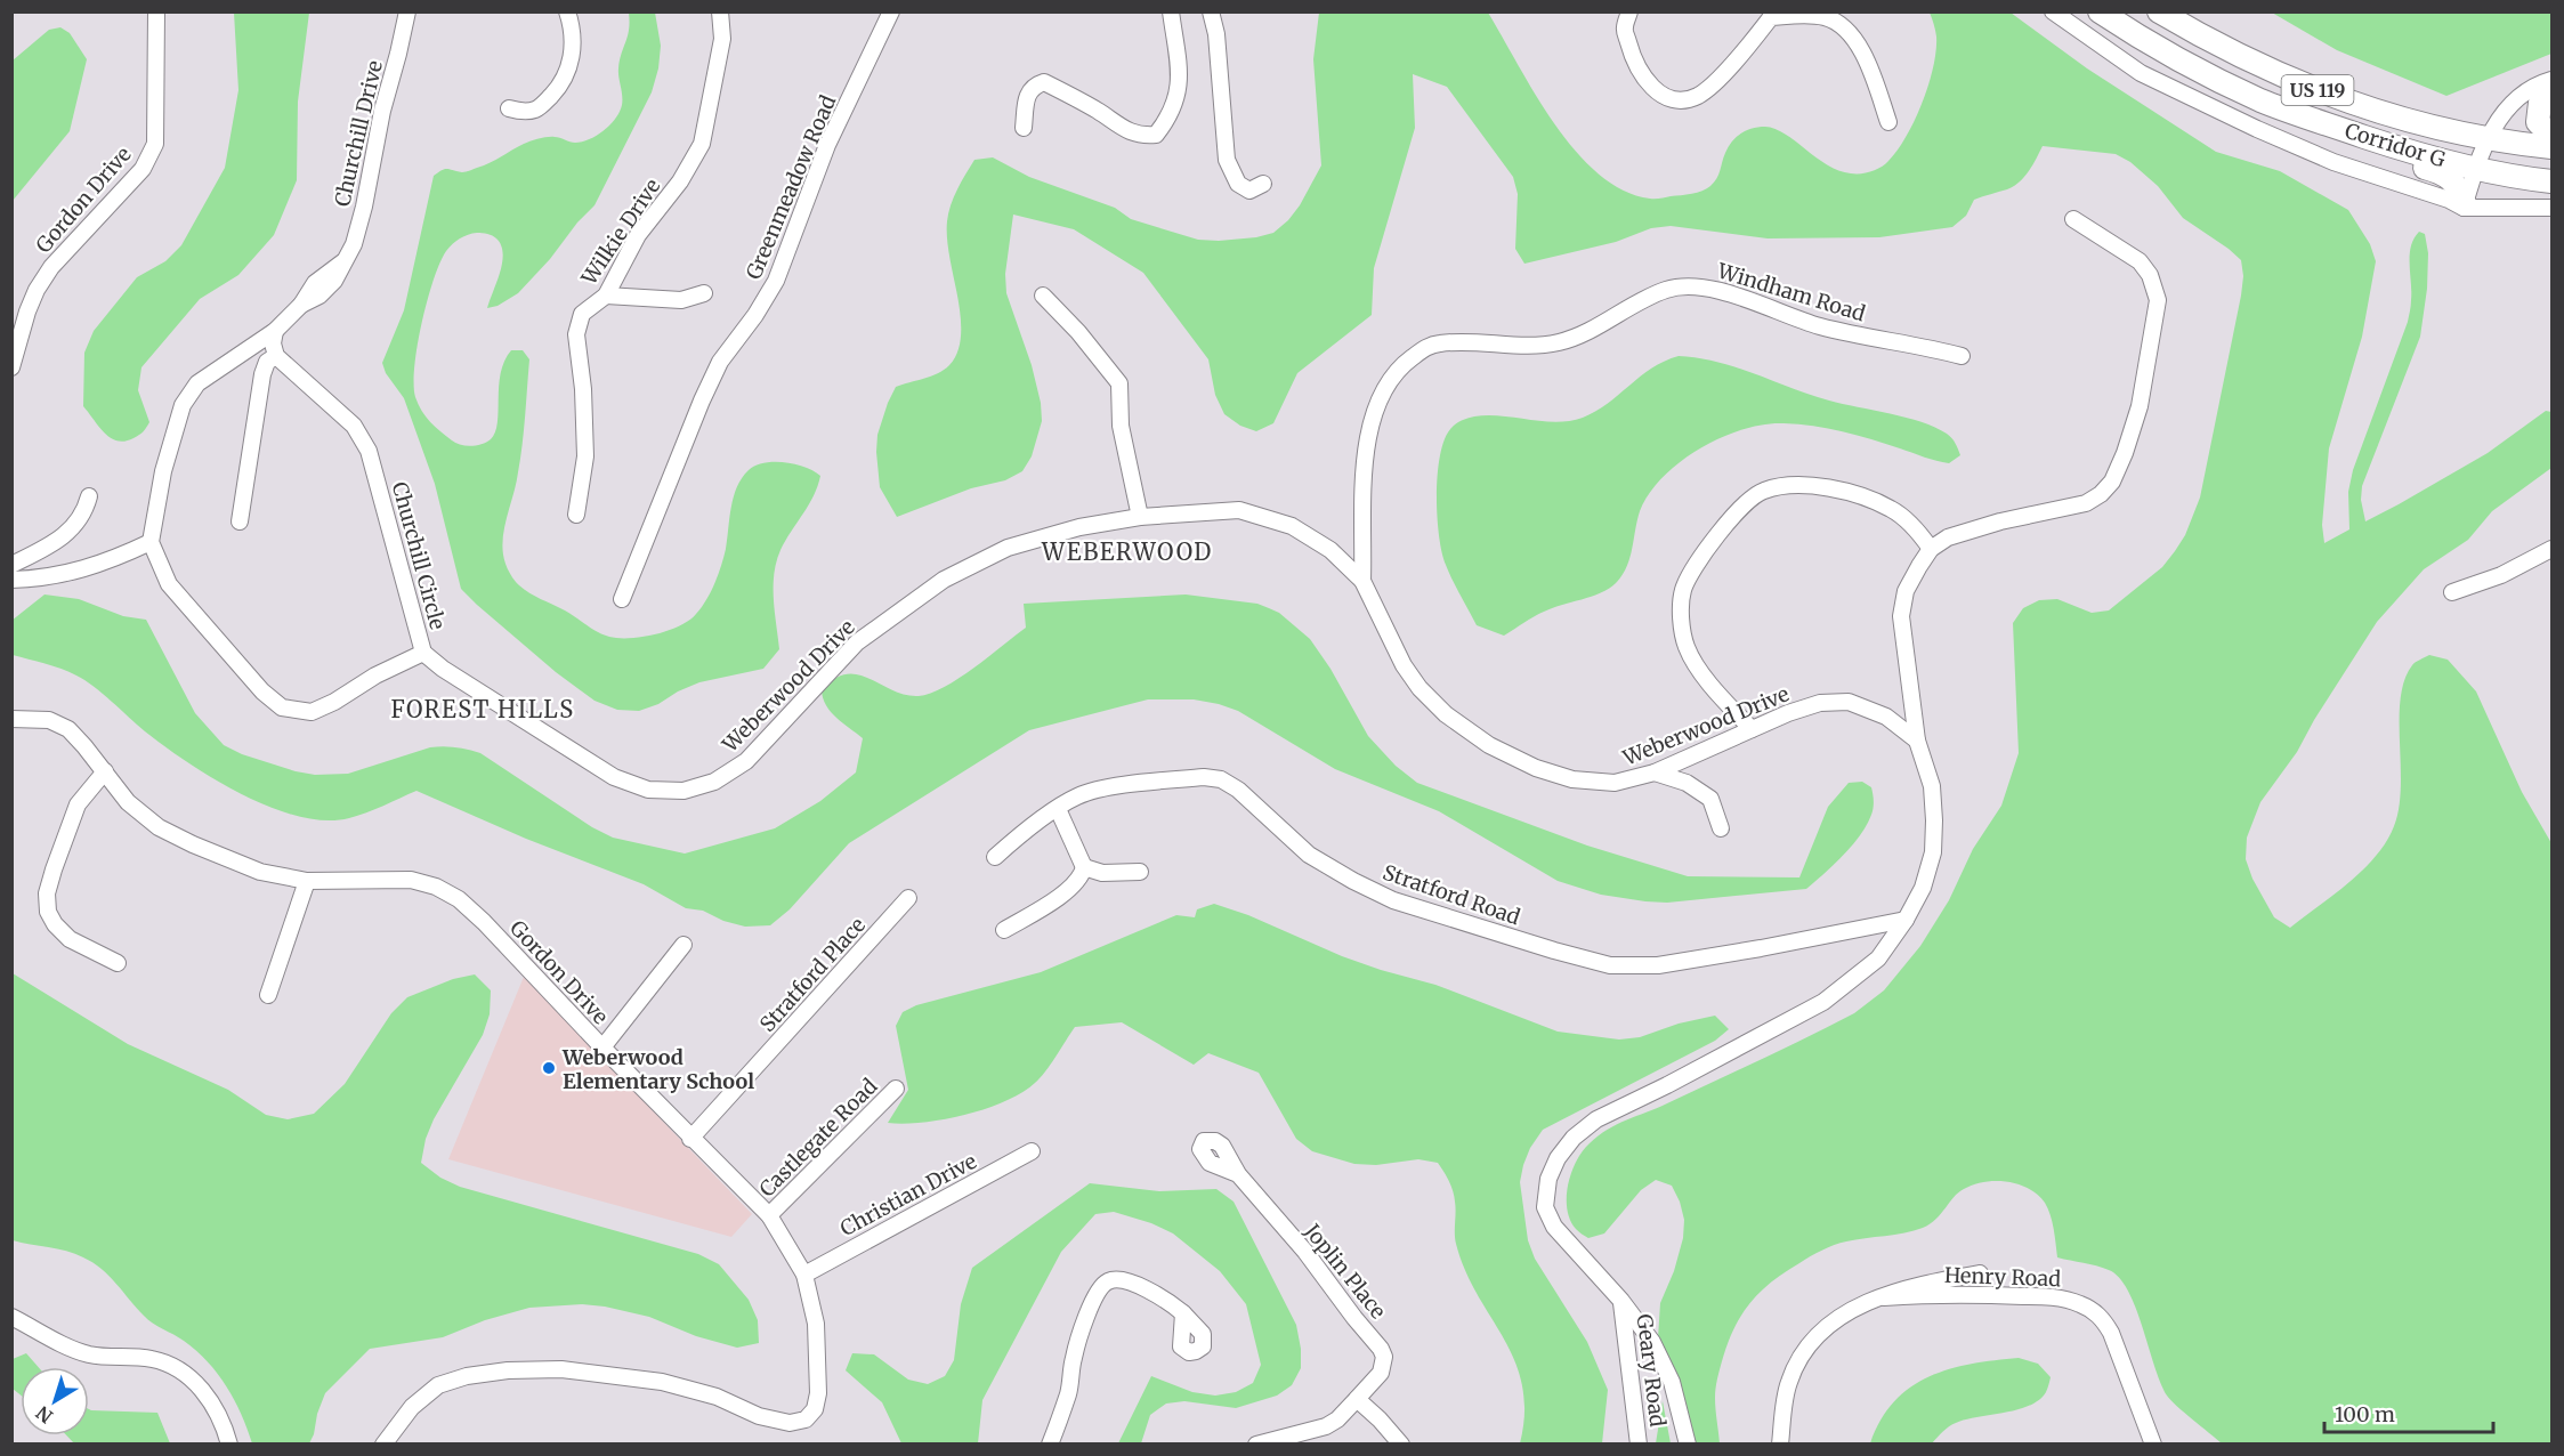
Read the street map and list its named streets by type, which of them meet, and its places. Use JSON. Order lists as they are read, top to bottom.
{
  "streets": {
    "highway": ["US 119", "Corridor G"],
    "street": [
      "Churchill Drive",
      "Greenmeadow Road",
      "Gordon Drive",
      "Wilkie Drive",
      "Windham Road",
      "Churchill Circle",
      "Weberwood Drive",
      "Stratford Road",
      "Stratford Place",
      "Castlegate Road",
      "Christian Drive",
      "Joplin Place",
      "Henry Road",
      "Geary Road"
    ]
  },
  "crossings": [
    ["Gordon Drive", "Stratford Place"],
    ["Gordon Drive", "Castlegate Road"],
    ["Gordon Drive", "Christian Drive"],
    ["Windham Road", "Weberwood Drive"],
    ["Churchill Circle", "Weberwood Drive"]
  ],
  "districts": ["WEBERWOOD", "FOREST HILLS"],
  "places": ["Weberwood Elementary School"],
  "scale_bar": "100 m",
  "north": "bottom left"
}
